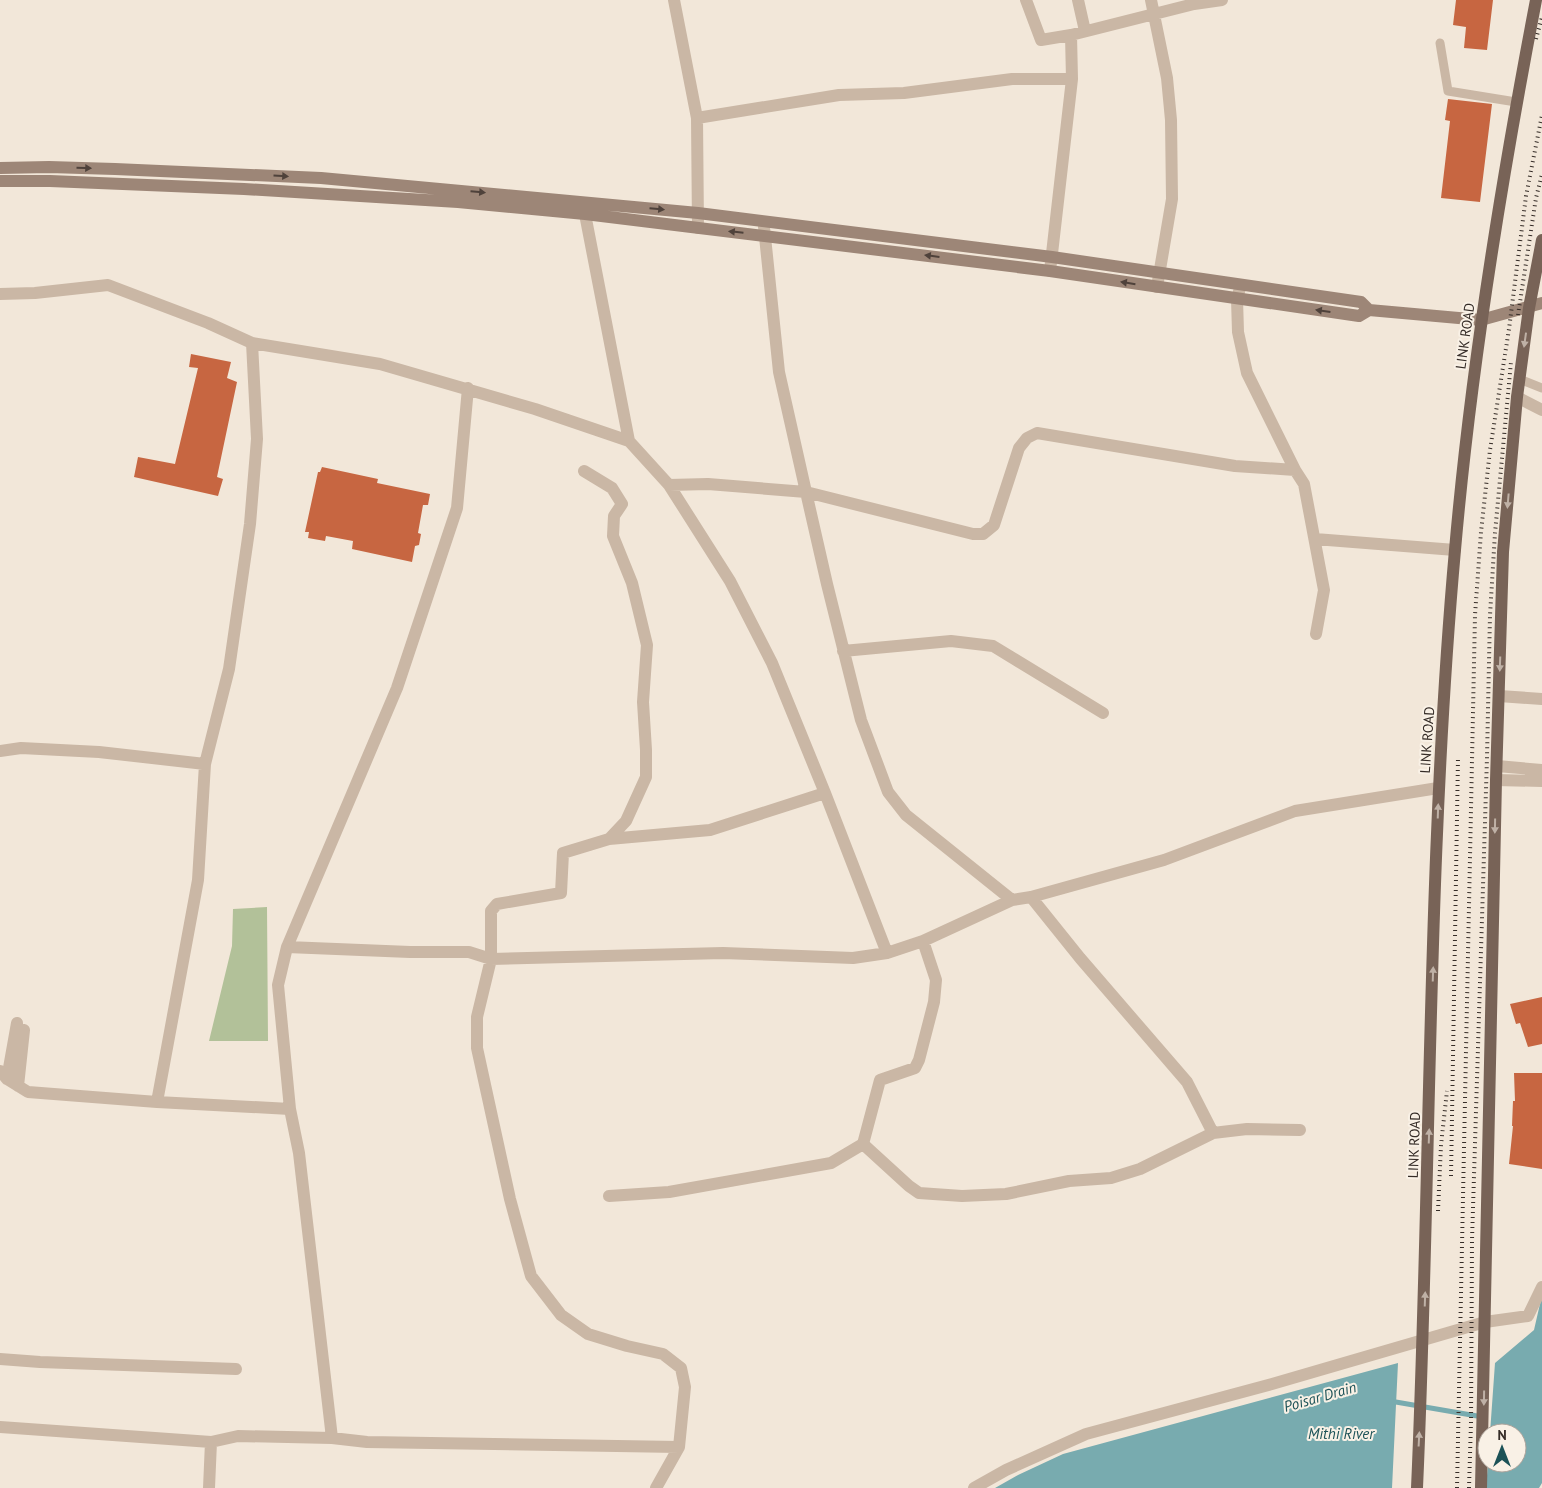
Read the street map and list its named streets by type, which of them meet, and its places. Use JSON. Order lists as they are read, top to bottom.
{
  "streets": {
    "main road": ["LINK ROAD"]
  },
  "water": ["Poisar Drain", "Mithi River"],
  "north": "top"
}
